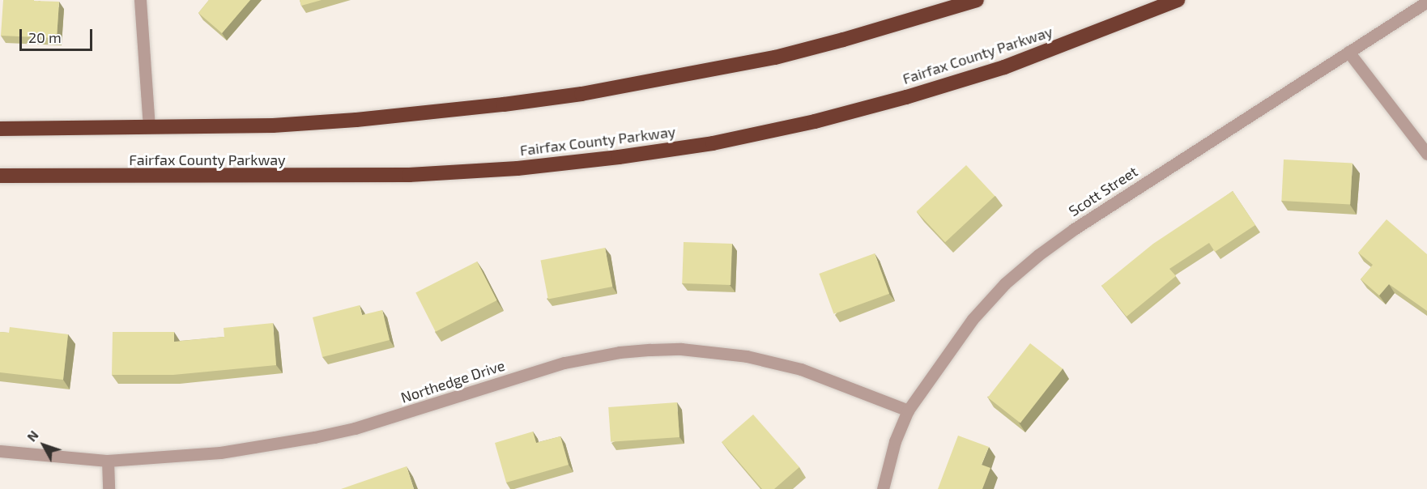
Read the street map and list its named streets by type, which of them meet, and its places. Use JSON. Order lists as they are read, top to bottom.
{
  "streets": {
    "highway": ["Fairfax County Parkway"],
    "street": ["Scott Street", "Northedge Drive"]
  },
  "crossings": [
    ["Scott Street", "Northedge Drive"]
  ],
  "scale_bar": "20 m",
  "north": "top left"
}
